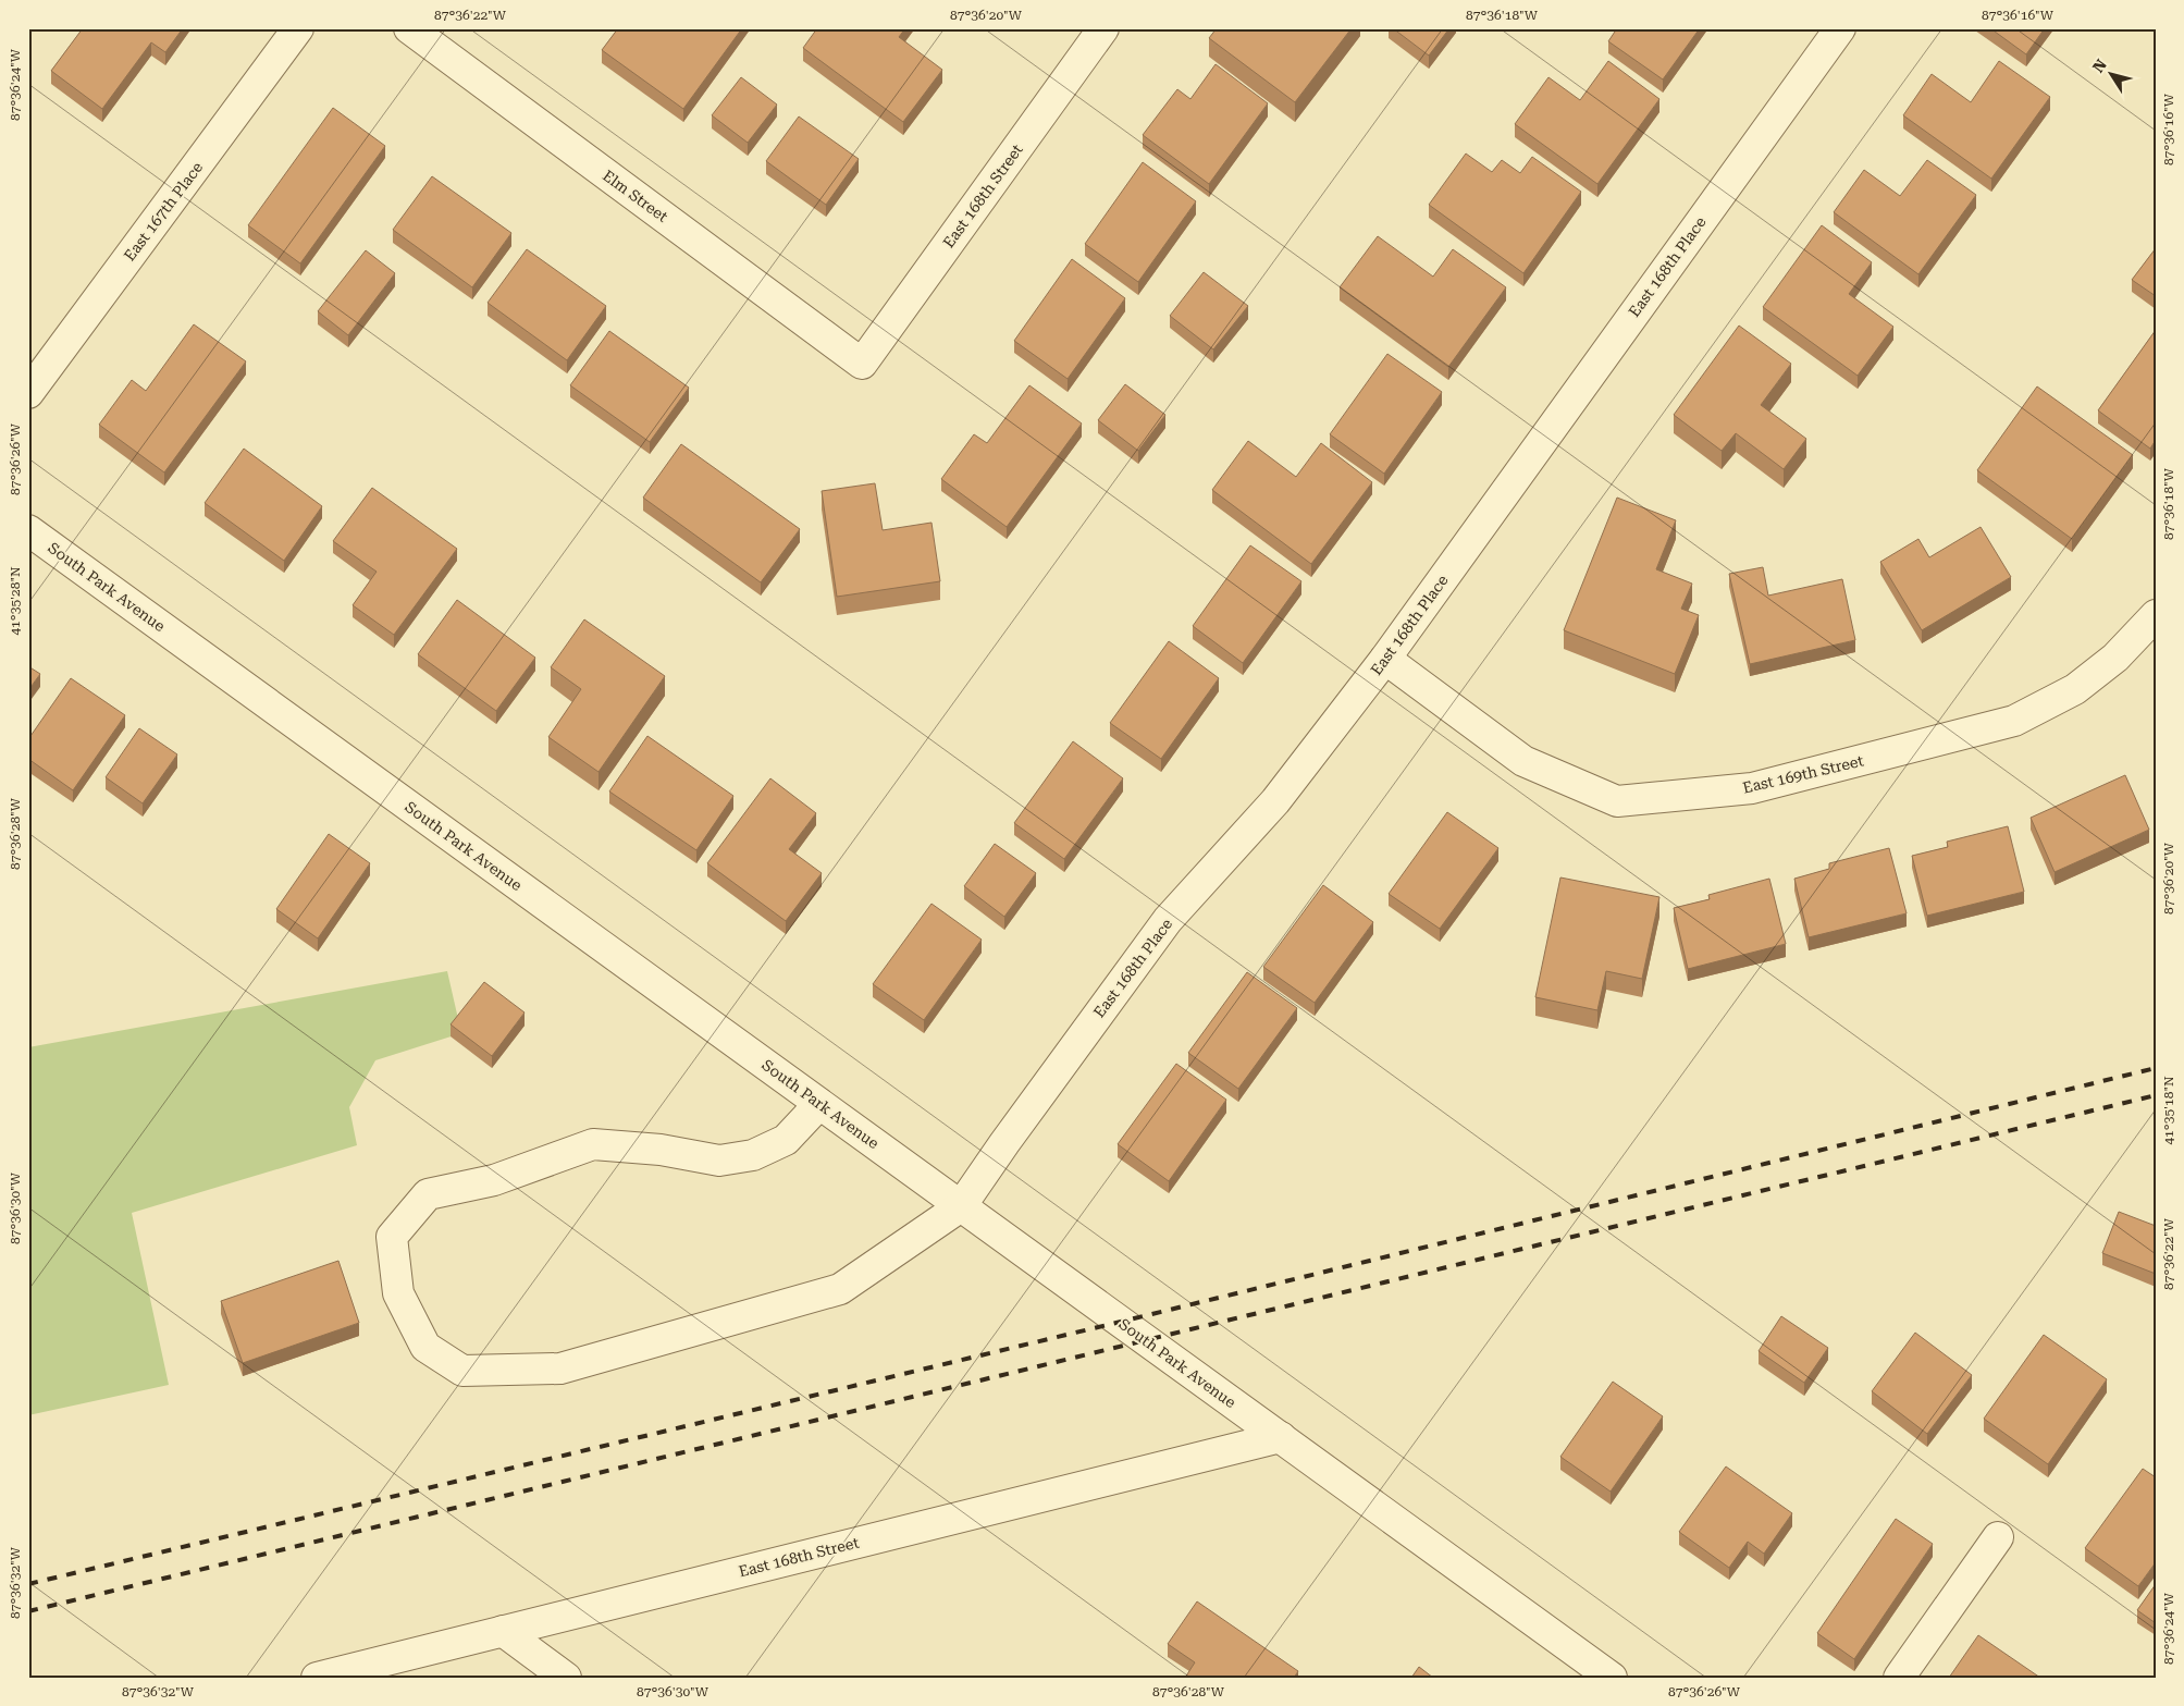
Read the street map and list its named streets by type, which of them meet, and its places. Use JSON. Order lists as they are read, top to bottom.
{
  "streets": {
    "street": [
      "Elm Street",
      "East 168th Street",
      "East 167th Place",
      "East 168th Place",
      "South Park Avenue",
      "East 169th Street"
    ]
  },
  "crossings": [
    ["Elm Street", "East 168th Street"],
    ["East 168th Street", "South Park Avenue"],
    ["East 168th Place", "South Park Avenue"],
    ["East 168th Place", "East 169th Street"]
  ],
  "north": "top left",
  "coordinates": [
    "87°36'22\"W",
    "87°36'20\"W",
    "87°36'18\"W",
    "87°36'16\"W",
    "87°36'24\"W",
    "87°36'26\"W",
    "41°35'28\"N",
    "87°36'28\"W",
    "41°35'18\"N",
    "87°36'30\"W",
    "87°36'32\"W"
  ]
}
